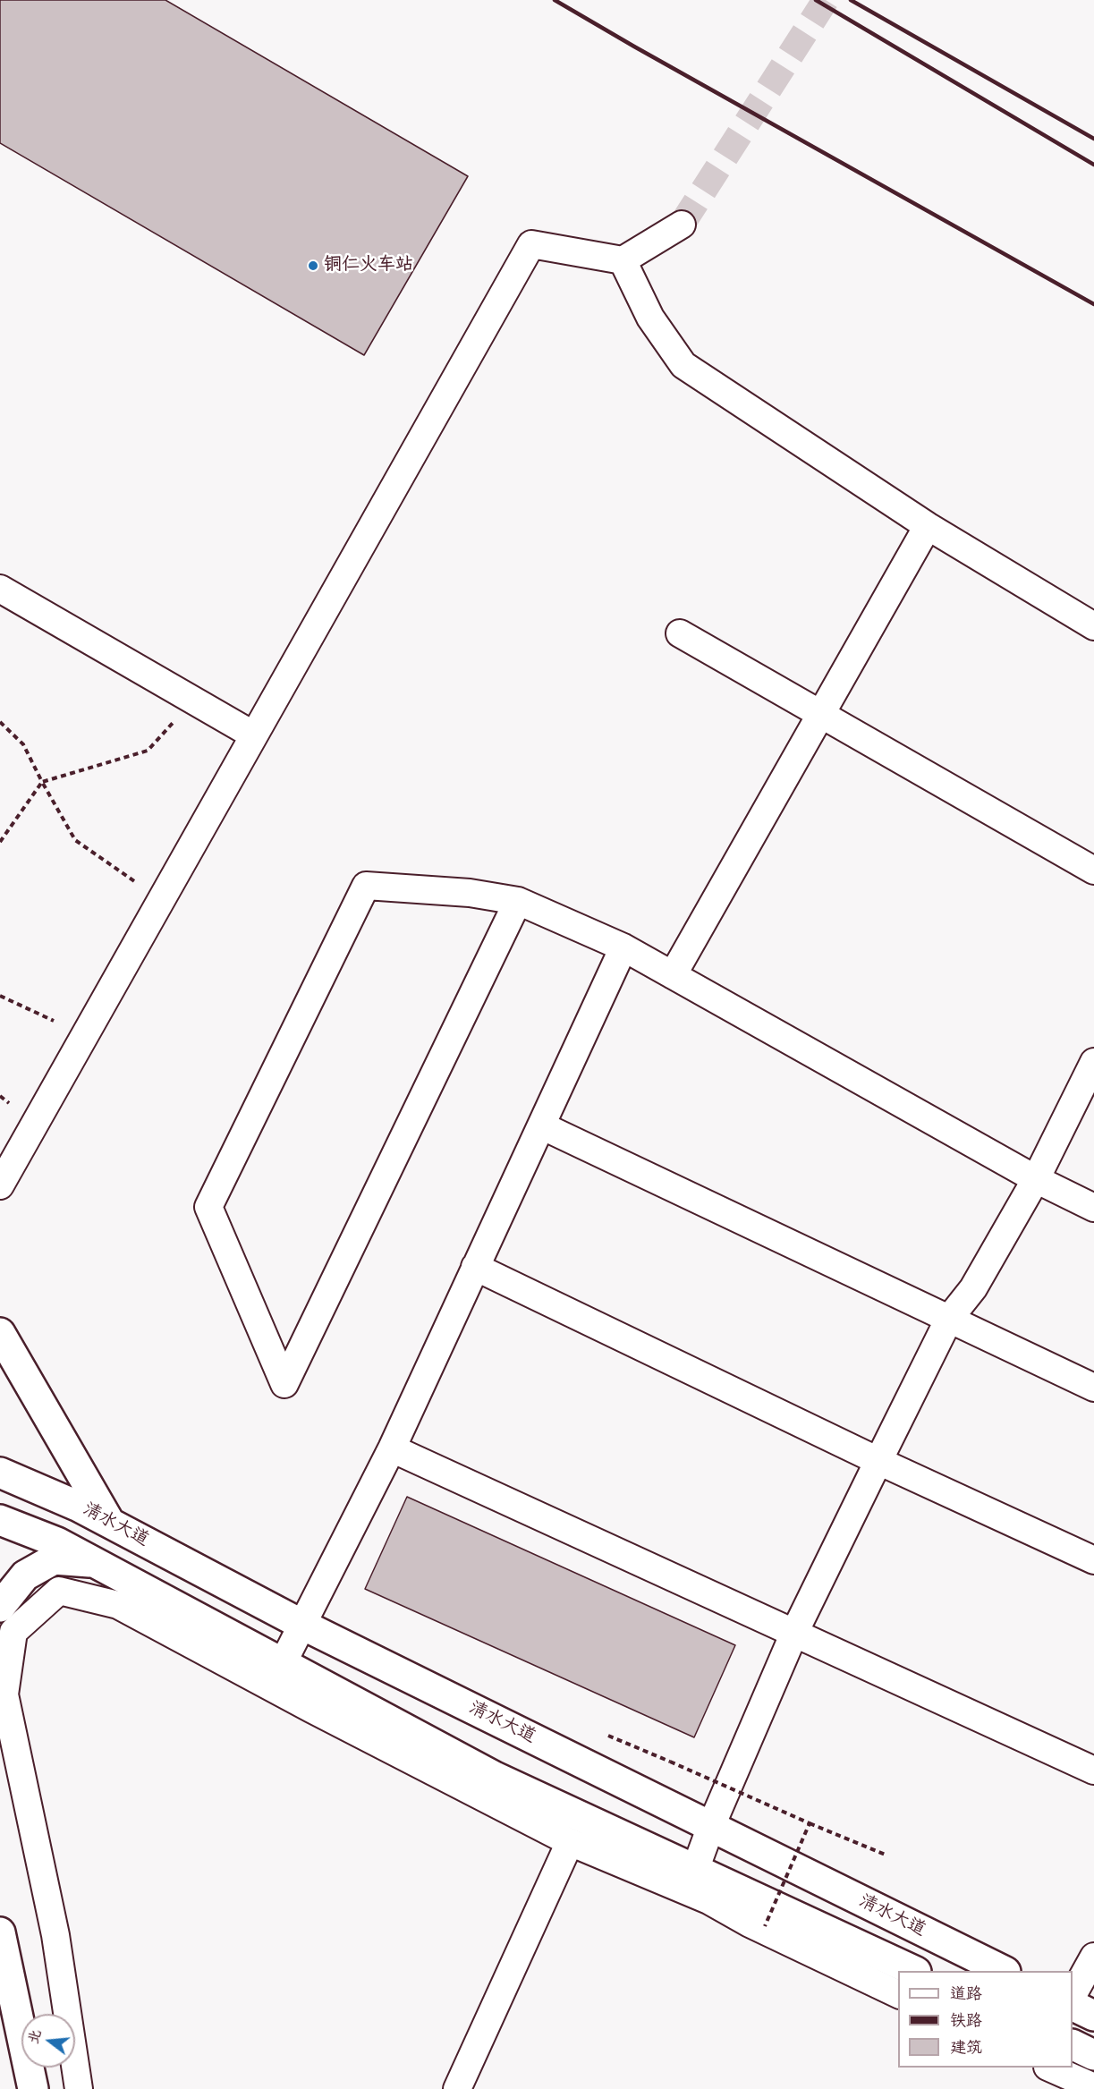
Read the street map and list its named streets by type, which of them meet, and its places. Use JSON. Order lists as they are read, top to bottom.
{
  "streets": {
    "main road": ["清水大道"]
  },
  "places": ["铜仁火车站"],
  "legend": ["道路", "铁路", "建筑"],
  "north": "left"
}
